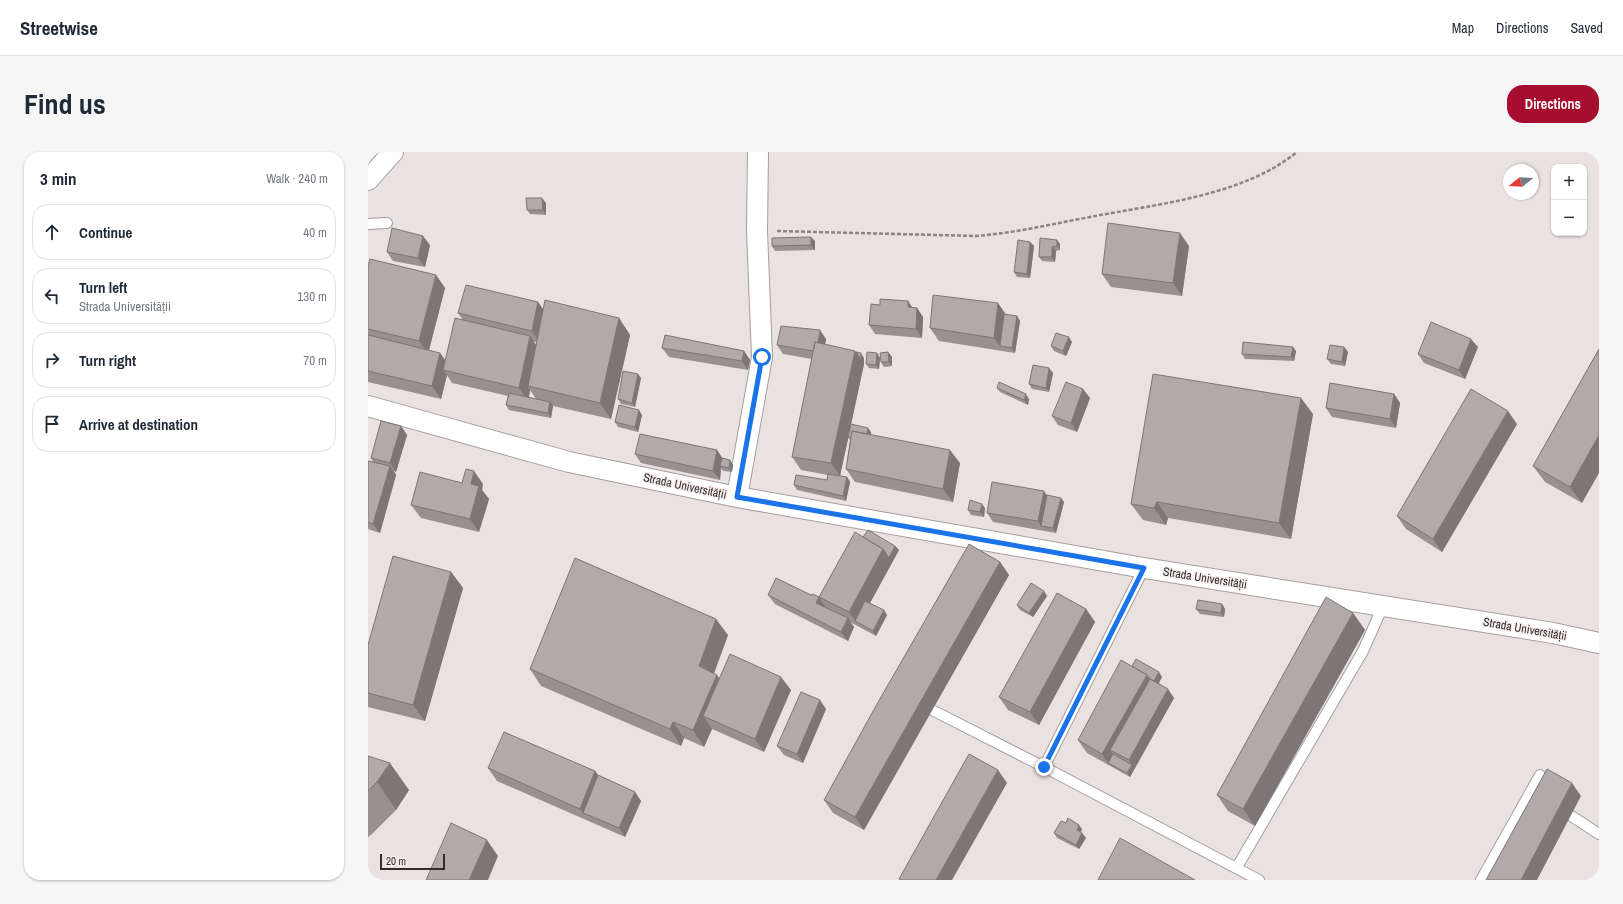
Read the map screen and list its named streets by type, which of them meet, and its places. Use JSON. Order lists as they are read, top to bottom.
{
  "streets": {
    "street": ["Strada Universității"]
  },
  "scale_bar": "20 m",
  "north": "left",
  "page": {
    "header": "Streetwise",
    "nav": ["Map", "Directions", "Saved"],
    "title": "Find us",
    "buttons": "Directions",
    "heading": ["3 min", "Walk · 240 m"],
    "map_buttons": ["+", "−"],
    "list": [
      ["Continue", "40 m"],
      ["Turn left", "Strada Universității", "130 m"],
      ["Turn right", "70 m"],
      "Arrive at destination"
    ],
    "scale": "20 m"
  }
}
